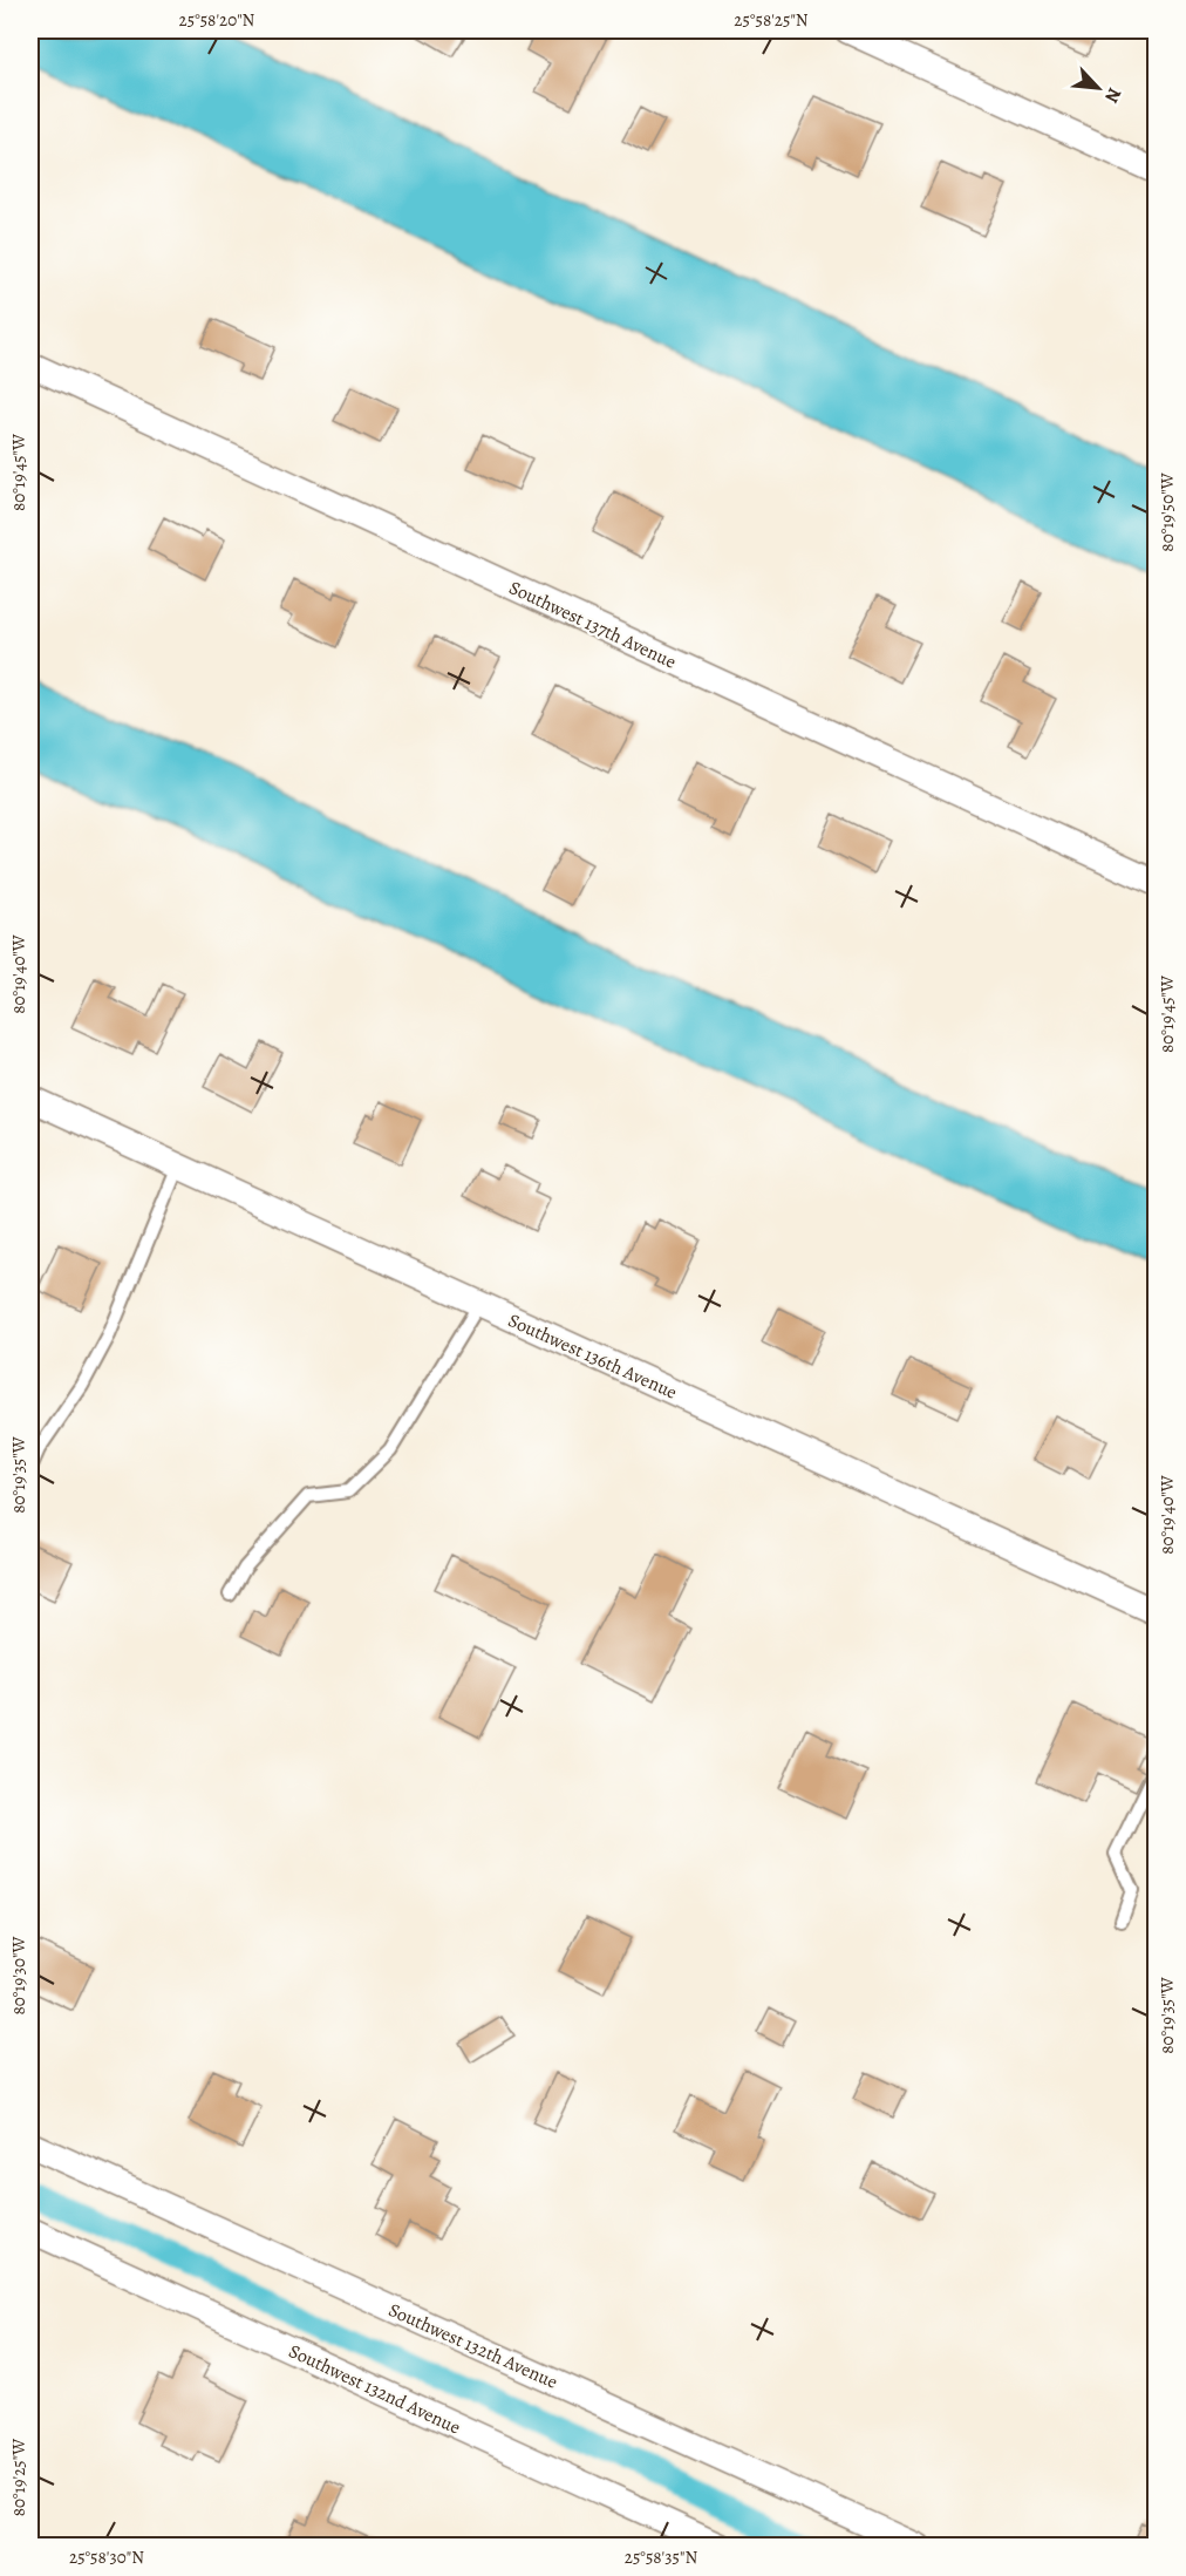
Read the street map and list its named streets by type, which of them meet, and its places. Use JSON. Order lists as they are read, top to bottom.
{
  "streets": {
    "street": [
      "Southwest 137th Avenue",
      "Southwest 136th Avenue",
      "Southwest 132th Avenue",
      "Southwest 132nd Avenue"
    ]
  },
  "north": "bottom right",
  "coordinates": [
    "25°58'20\"N",
    "25°58'25\"N",
    "80°19'45\"W",
    "80°19'50\"W",
    "80°19'40\"W",
    "80°19'35\"W",
    "80°19'30\"W",
    "80°19'25\"W",
    "25°58'30\"N",
    "25°58'35\"N"
  ]
}
